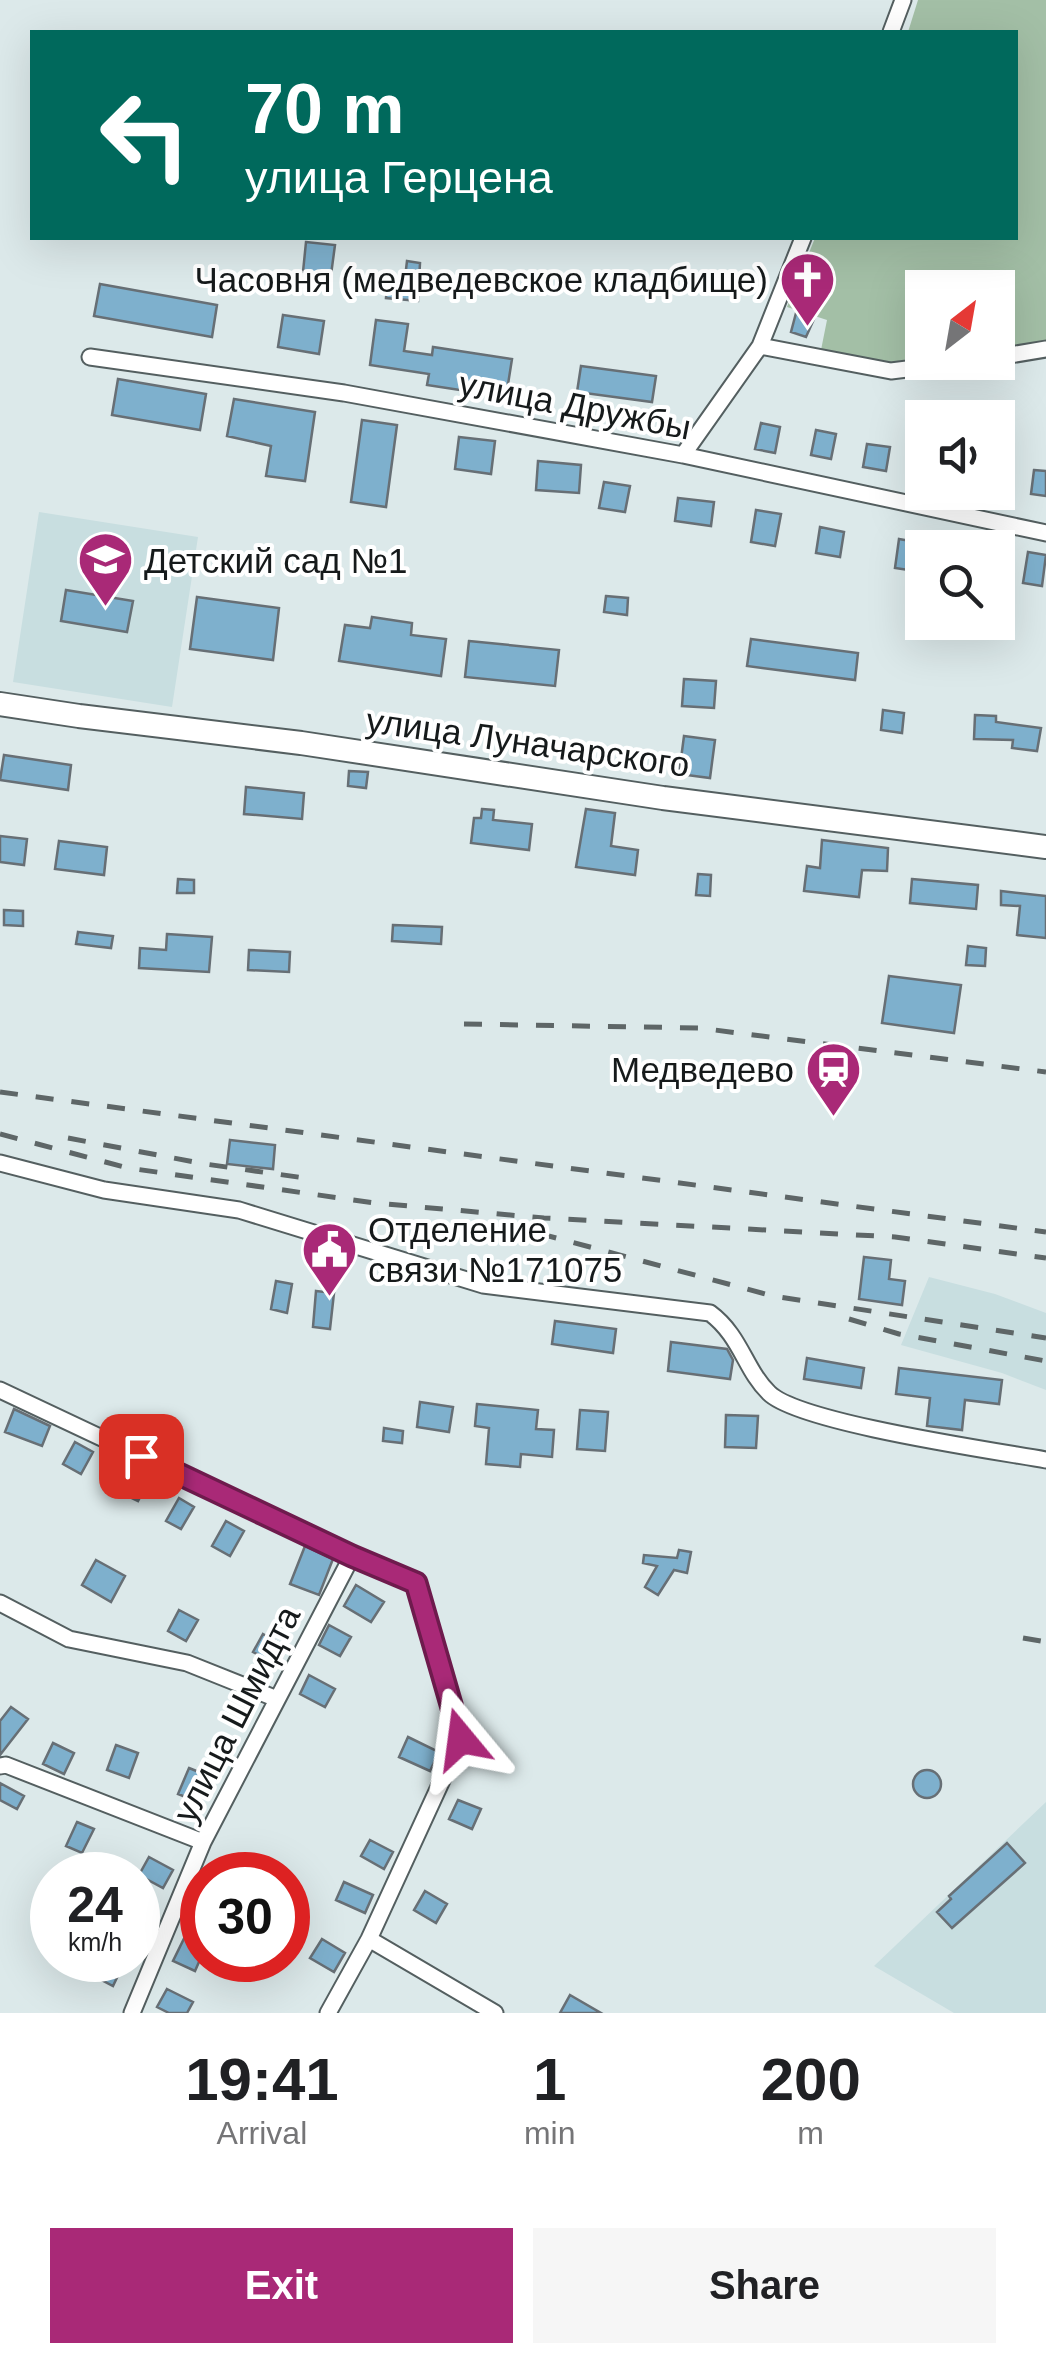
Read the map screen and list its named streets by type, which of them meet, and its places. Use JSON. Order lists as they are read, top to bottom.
{
  "streets": {
    "street": ["улица Дружбы", "улица Луначарского", "улица Шмидта"]
  },
  "places": {
    "church": ["Часовня (медведевское кладбище)"],
    "school or university": ["Детский сад №1"],
    "station": ["Медведево"],
    "public building": ["Отделение связи №171075"]
  },
  "north": "top right",
  "page": {
    "turn": ["70 m", "улица Герцена"],
    "speed": "24 km/h",
    "limit": "30",
    "eta": [
      "19:41",
      "Arrival",
      "1",
      "min",
      "200",
      "m"
    ],
    "buttons": ["Exit", "Share"]
  }
}
